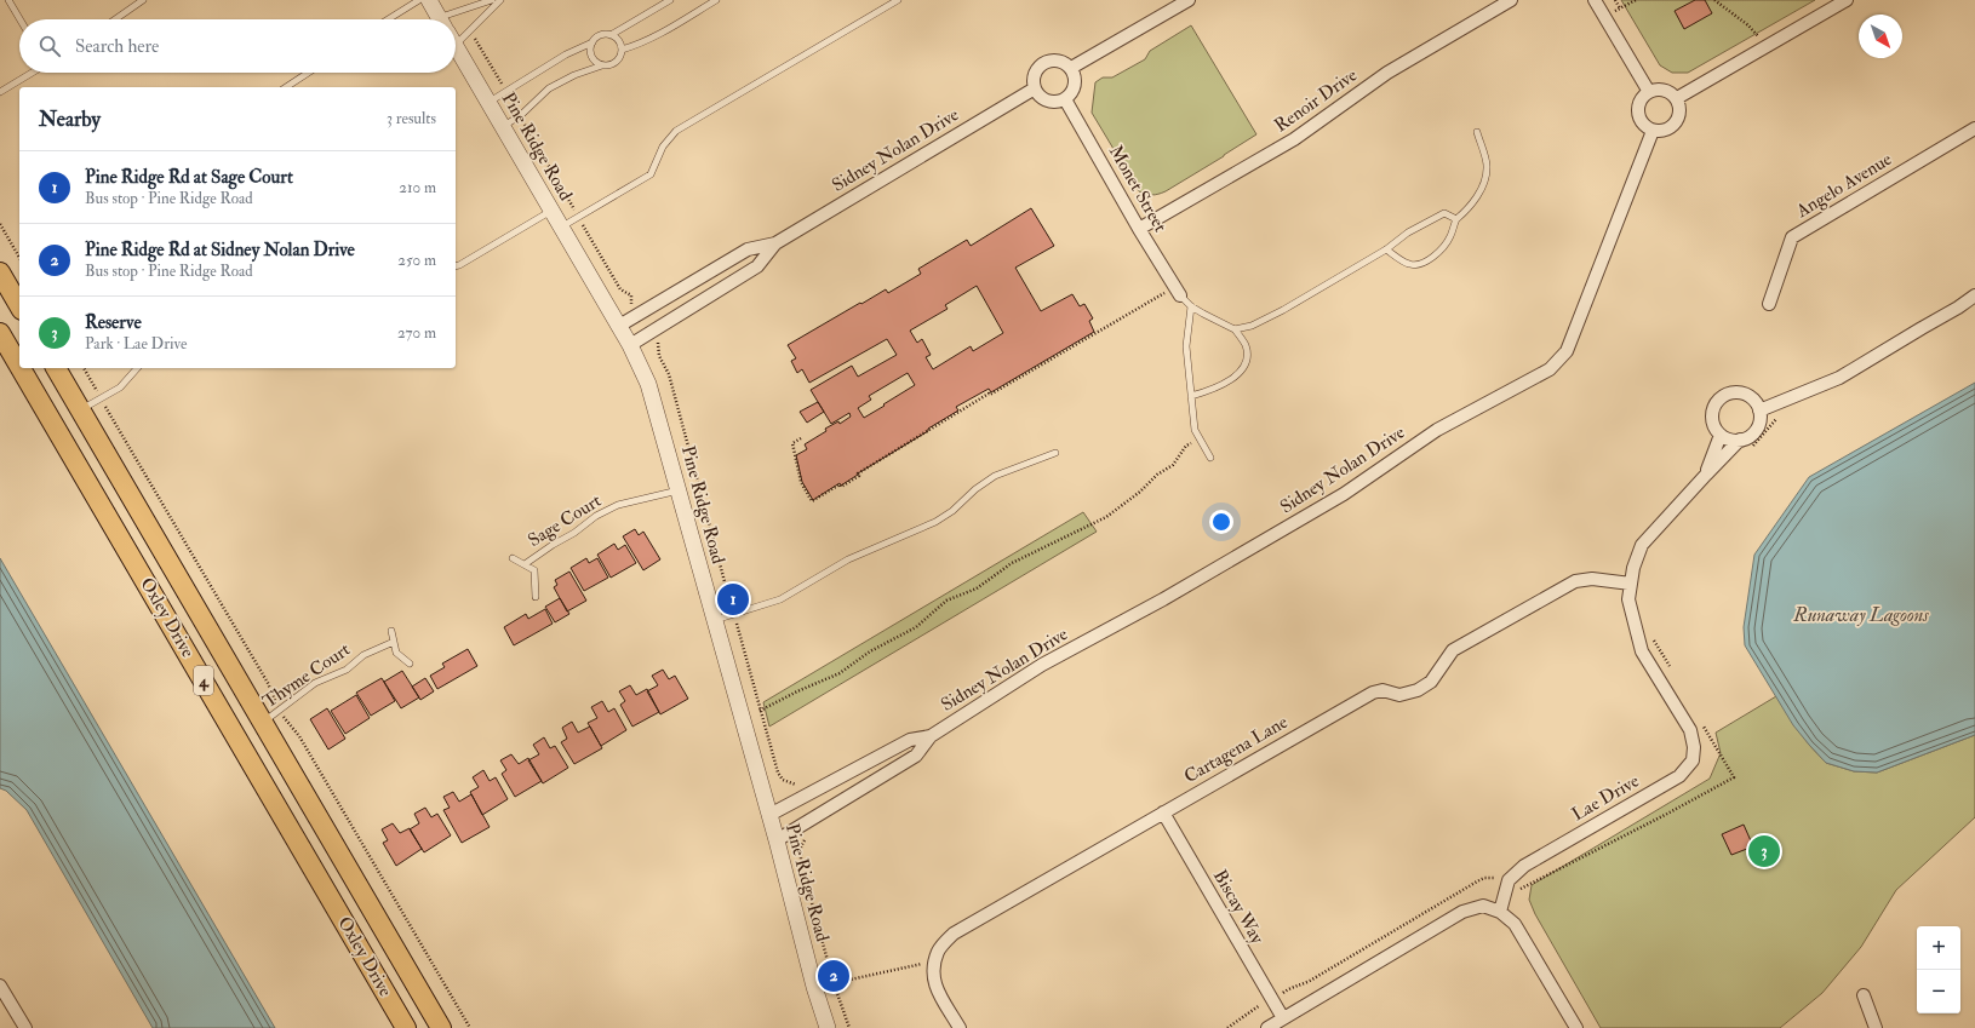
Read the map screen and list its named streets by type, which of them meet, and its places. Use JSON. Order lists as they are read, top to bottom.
{
  "streets": {
    "main road": ["Oxley Drive", "4"],
    "street": [
      "Renoir Drive",
      "Pine Ridge Road",
      "Sidney Nolan Drive",
      "Angelo Avenue",
      "Monet Street",
      "Cartagena Lane",
      "Lae Drive",
      "Biscay Way"
    ],
    "lane": ["Sage Court", "Thyme Court"]
  },
  "crossings": [
    ["Renoir Drive", "Monet Street"],
    ["Pine Ridge Road", "Sidney Nolan Drive"],
    ["Pine Ridge Road", "Sage Court"],
    ["Sidney Nolan Drive", "Monet Street"],
    ["Oxley Drive", "Thyme Court"],
    ["Cartagena Lane", "Lae Drive"],
    ["Cartagena Lane", "Biscay Way"]
  ],
  "water": ["Runaway Lagoons"],
  "north": "bottom right",
  "page": {
    "search": "Search here",
    "heading": ["Nearby", "3 results"],
    "list": [
      {
        "mark": "1",
        "name": "Pine Ridge Rd at Sage Court",
        "note": "Bus stop · Pine Ridge Road",
        "value": "210 m"
      },
      {
        "mark": "2",
        "name": "Pine Ridge Rd at Sidney Nolan Drive",
        "note": "Bus stop · Pine Ridge Road",
        "value": "250 m"
      },
      {
        "mark": "3",
        "name": "Reserve",
        "note": "Park · Lae Drive",
        "value": "270 m"
      }
    ],
    "pins": ["1", "3", "2"],
    "map_buttons": ["+", "−"]
  }
}
